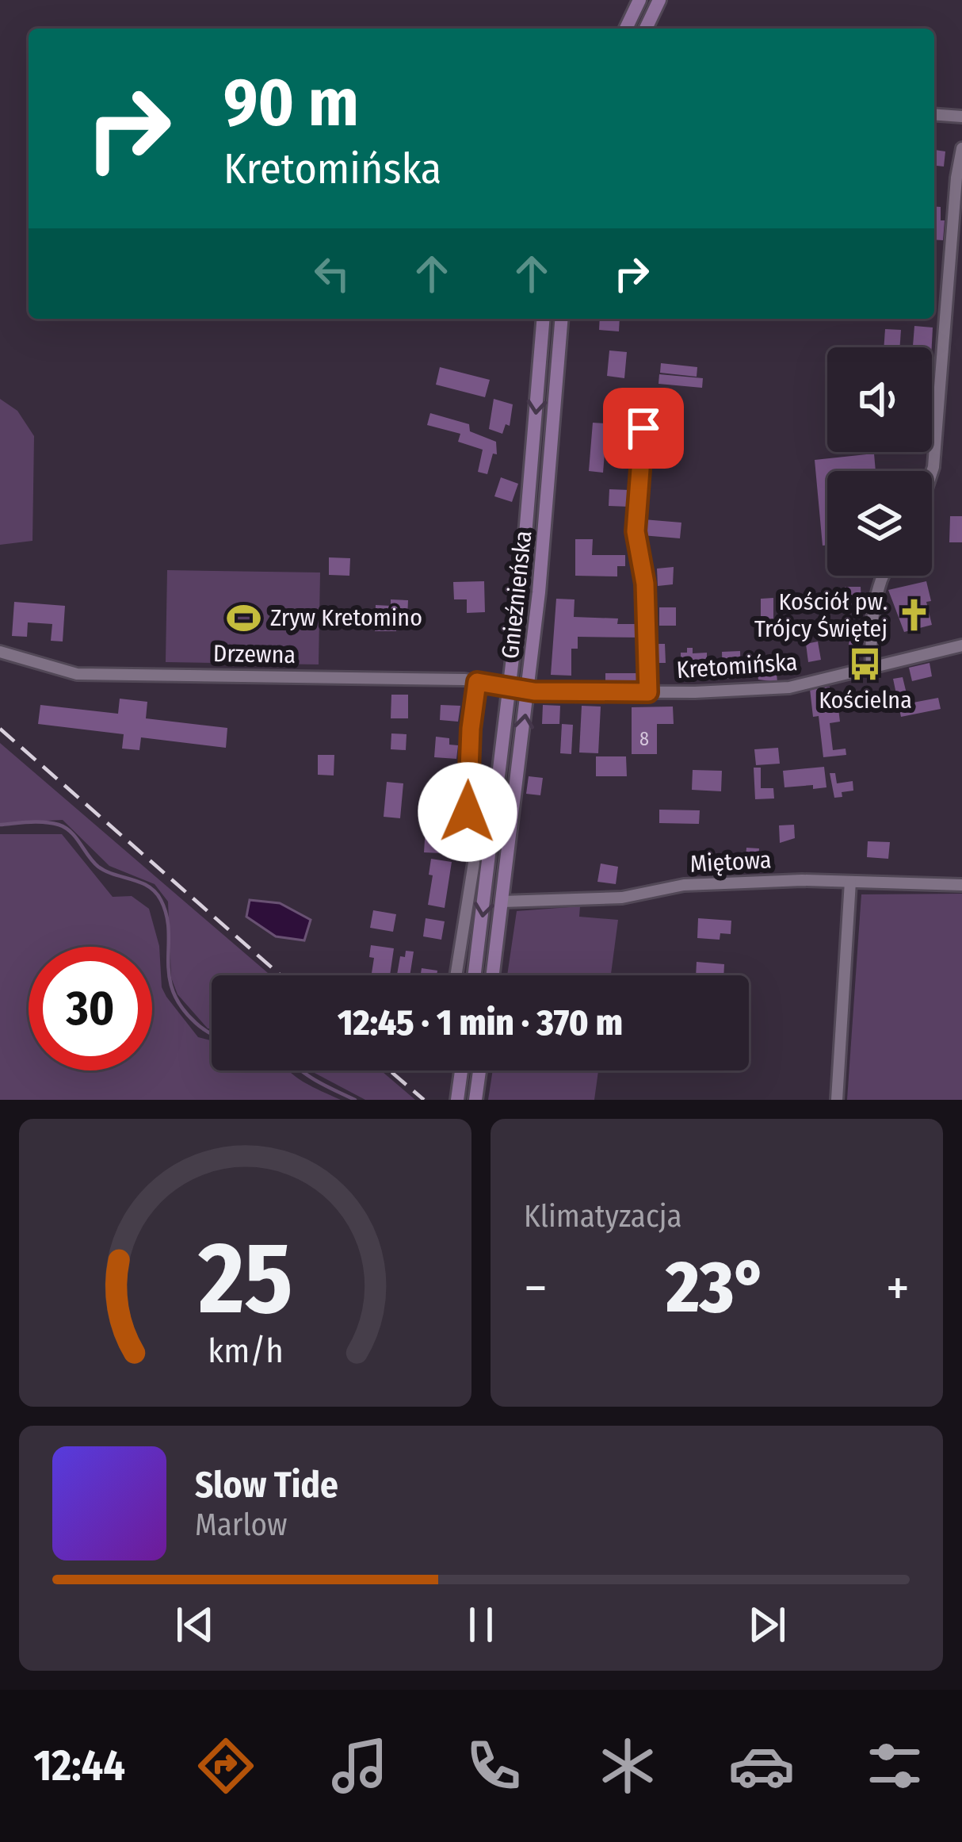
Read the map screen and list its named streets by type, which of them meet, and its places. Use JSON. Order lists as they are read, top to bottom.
{
  "streets": {
    "main road": ["Gnieźnieńska"],
    "street": ["Drzewna", "Kretomińska", "Miętowa"]
  },
  "crossings": [
    ["Gnieźnieńska", "Drzewna"],
    ["Gnieźnieńska", "Kretomińska"],
    ["Gnieźnieńska", "Miętowa"],
    ["Drzewna", "Kretomińska"]
  ],
  "places": {
    "church": ["Kościół pw. Trójcy Świętej"],
    "sports": ["Zryw Kretomino"],
    "bus stop": ["Kościelna"]
  },
  "house_numbers": ["8"],
  "page": {
    "turn": ["90 m", "Kretomińska"],
    "limit": "30",
    "trip": "12:45 · 1 min · 370 m",
    "tile": "Klimatyzacja",
    "heat": ["−", "23°", "+"],
    "song": ["Slow Tide", "Marlow"],
    "tabs": "12:44",
    "gauge": ["25", "km/h"]
  }
}
